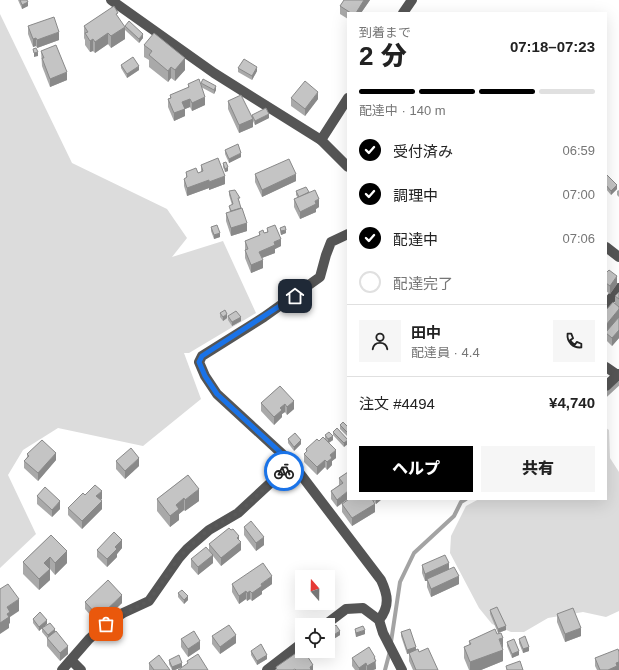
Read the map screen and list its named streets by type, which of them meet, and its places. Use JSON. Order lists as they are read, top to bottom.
{
  "north": "top",
  "page": {
    "heading": ["2 分", "到着まで", "07:18–07:23"],
    "panel": [
      "田中",
      "配達員 · 4.4",
      "注文 #4494",
      "¥4,740"
    ],
    "bar": "配達中 · 140 m",
    "list": [
      ["受付済み", "06:59"],
      ["調理中", "07:00"],
      ["配達中", "07:06"],
      "配達完了"
    ],
    "buttons": ["ヘルプ", "共有"]
  }
}
